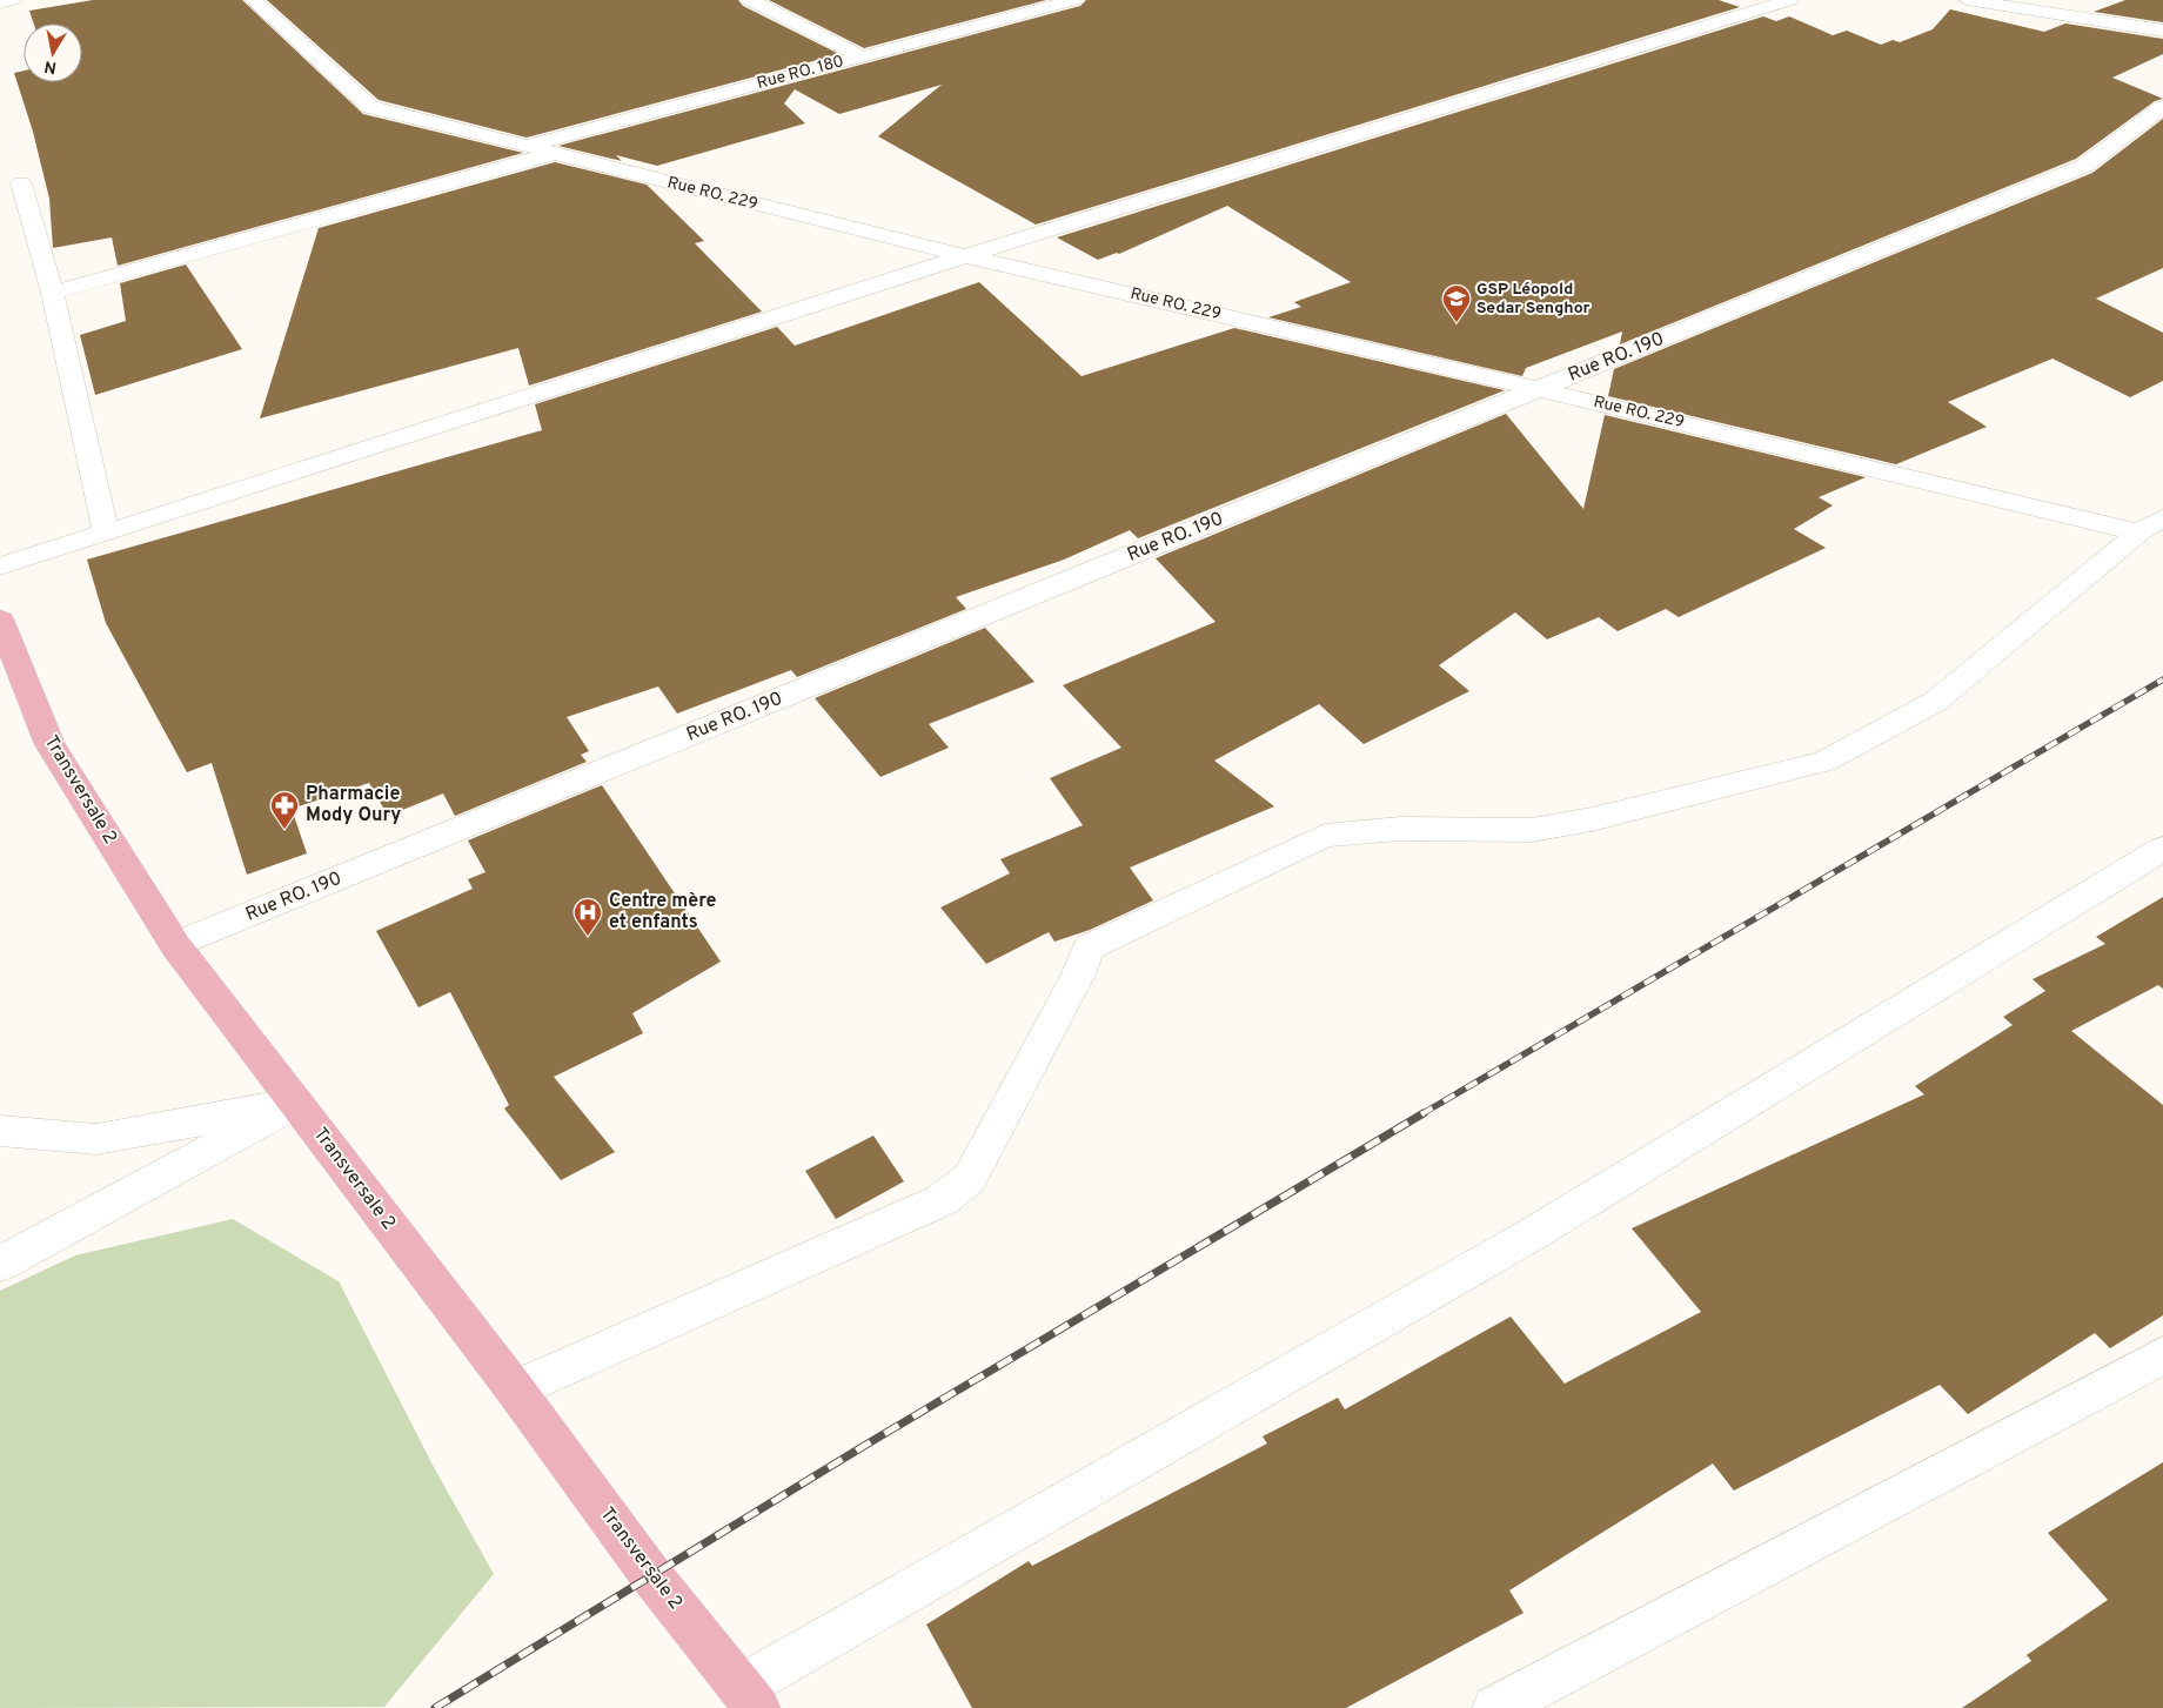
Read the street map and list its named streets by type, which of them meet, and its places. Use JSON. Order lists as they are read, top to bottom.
{
  "streets": {
    "main road": ["Transversale 2"],
    "street": ["Rue RO. 180", "Rue RO. 229", "Rue RO. 190"]
  },
  "crossings": [
    ["Rue RO. 180", "Rue RO. 229"],
    ["Rue RO. 229", "Rue RO. 190"],
    ["Rue RO. 190", "Transversale 2"]
  ],
  "places": {
    "school or university": ["GSP Léopold Sedar Senghor"],
    "pharmacy": ["Pharmacie Mody Oury"],
    "hospital": ["Centre mère et enfants"]
  },
  "north": "bottom"
}
